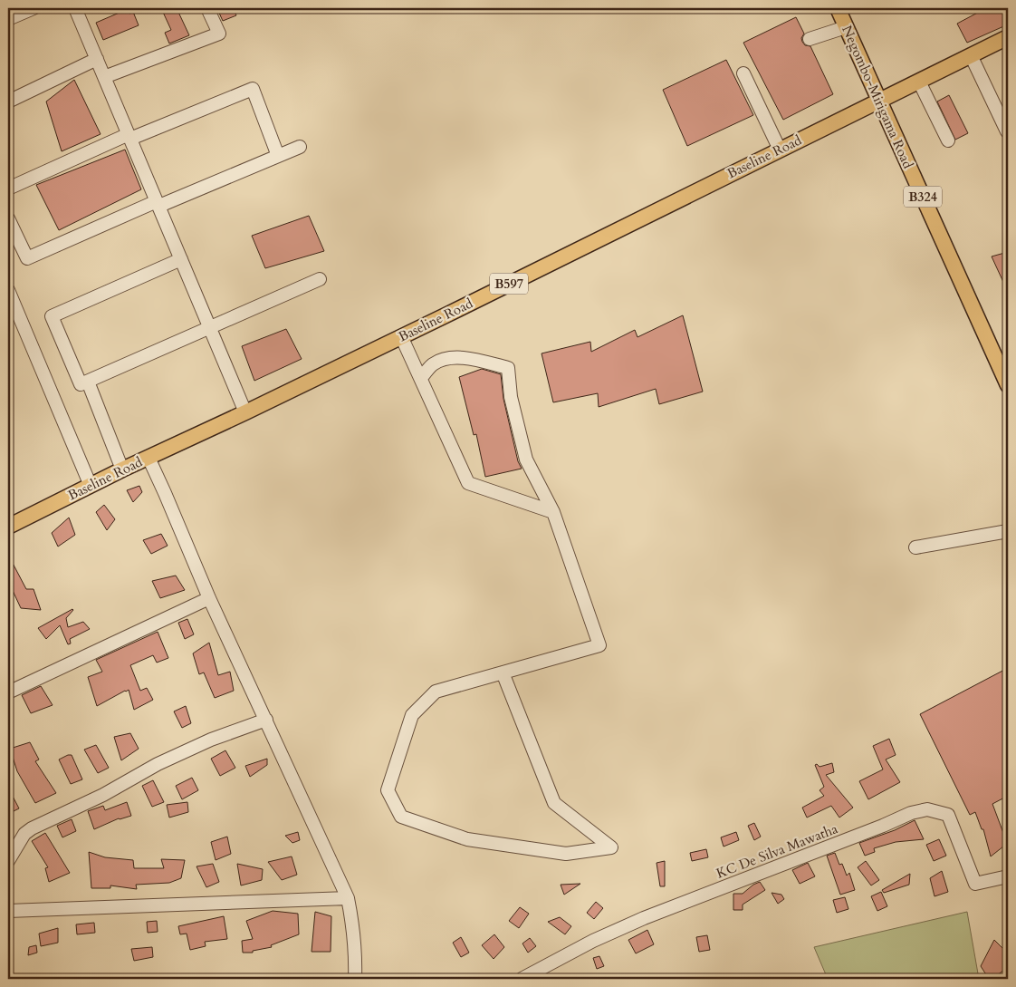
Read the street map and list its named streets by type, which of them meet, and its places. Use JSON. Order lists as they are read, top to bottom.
{
  "streets": {
    "main road": [
      "Negombo-Mirigama Road",
      "Baseline Road",
      "B324",
      "B597"
    ],
    "street": ["KC De Silva Mawatha"]
  },
  "crossings": [
    ["Negombo-Mirigama Road", "Baseline Road"]
  ]
}
